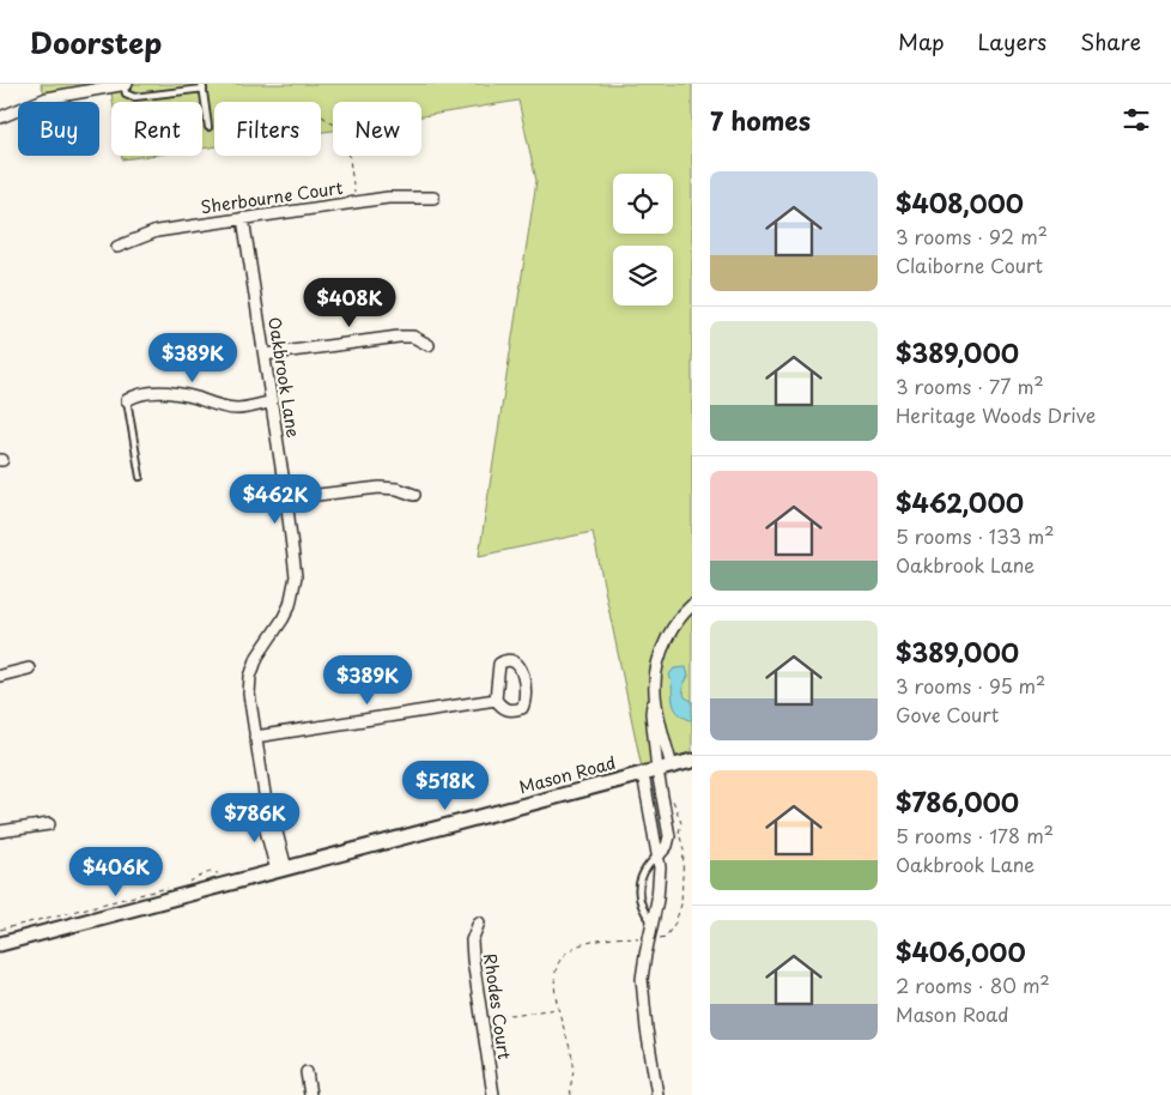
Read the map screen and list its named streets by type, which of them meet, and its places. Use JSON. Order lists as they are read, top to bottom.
{
  "streets": {
    "main road": ["Mason Road"],
    "street": ["Sherbourne Court", "Oakbrook Lane", "Rhodes Court"]
  },
  "crossings": [
    ["Sherbourne Court", "Oakbrook Lane"],
    ["Oakbrook Lane", "Mason Road"]
  ],
  "page": {
    "header": "Doorstep",
    "nav": ["Map", "Layers", "Share"],
    "heading": "7 homes",
    "chip": [
      "Buy",
      "Rent",
      "Filters",
      "New"
    ],
    "list": [
      {
        "name": "$408,000",
        "note": "3 rooms · 92 m² · Claiborne Court"
      },
      {
        "name": "$389,000",
        "note": "3 rooms · 77 m² · Heritage Woods Drive"
      },
      {
        "name": "$462,000",
        "note": "5 rooms · 133 m² · Oakbrook Lane"
      },
      {
        "name": "$389,000",
        "note": "3 rooms · 95 m² · Gove Court"
      },
      {
        "name": "$786,000",
        "note": "5 rooms · 178 m² · Oakbrook Lane"
      },
      {
        "name": "$406,000",
        "note": "2 rooms · 80 m² · Mason Road"
      }
    ],
    "price": [
      "$408K",
      "$389K",
      "$462K",
      "$389K",
      "$518K",
      "$786K",
      "$406K"
    ]
  }
}
